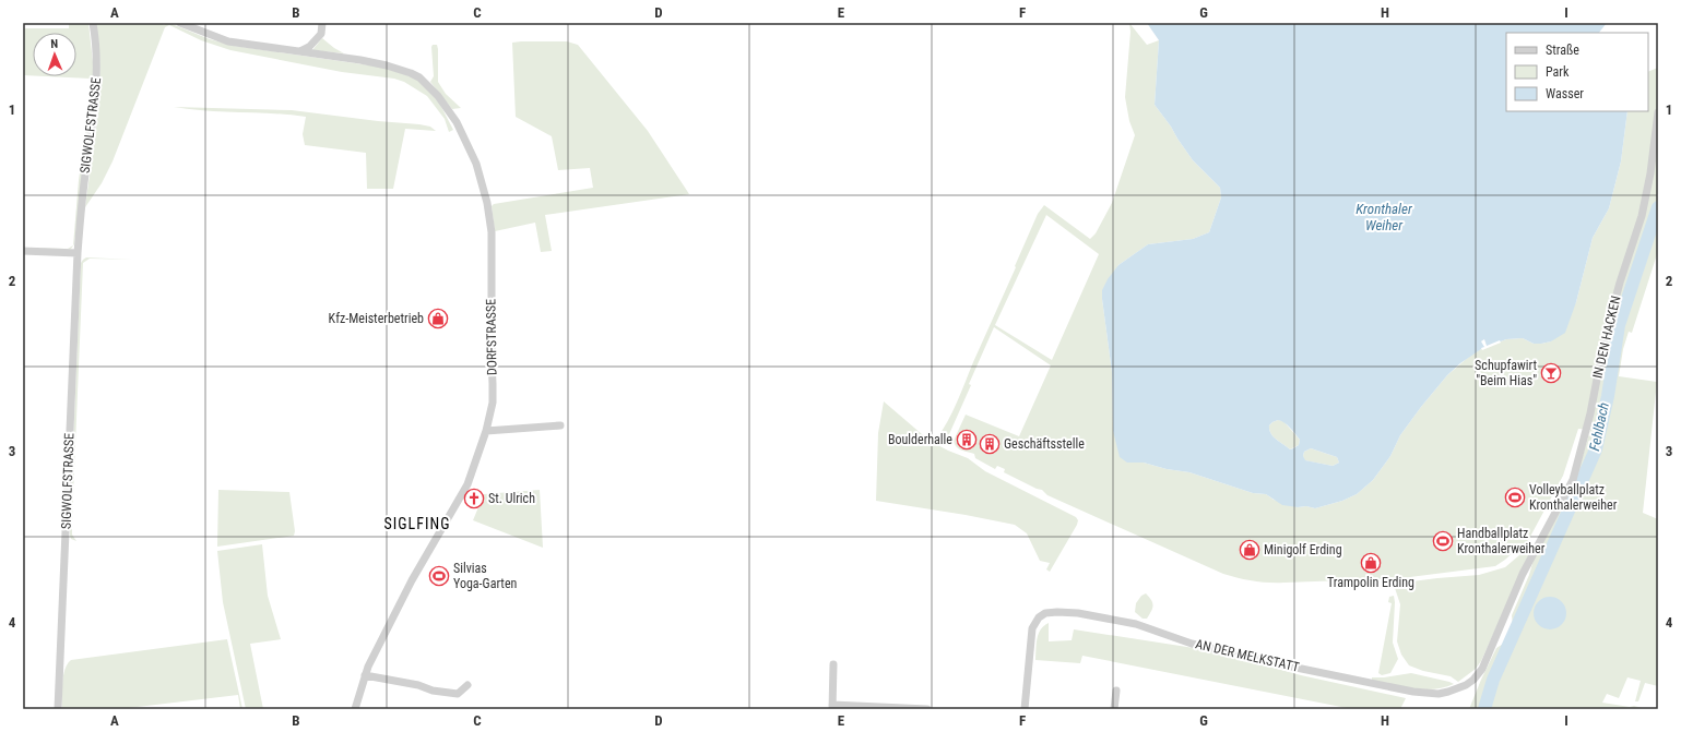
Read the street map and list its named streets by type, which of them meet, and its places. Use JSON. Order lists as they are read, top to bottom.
{
  "streets": {
    "street": [
      "SIGWOLFSTRASSE",
      "DORFSTRASSE",
      "IN DEN HACKEN",
      "AN DER MELKSTATT"
    ]
  },
  "crossings": [
    ["IN DEN HACKEN", "AN DER MELKSTATT"]
  ],
  "districts": ["SIGLFING"],
  "water": ["Kronthaler Weiher", "Fehlbach"],
  "places": {
    "shop": ["Kfz-Meisterbetrieb", "Minigolf Erding", "Trampolin Erding"],
    "bar": ["Schupfawirt \"Beim Hias\""],
    "building": ["Boulderhalle", "Geschäftsstelle"],
    "sports": ["Volleyballplatz Kronthalerweiher", "Handballplatz Kronthalerweiher", "Silvias Yoga-Garten"],
    "church": ["St. Ulrich"]
  },
  "legend": ["Straße", "Park", "Wasser"],
  "north": "top",
  "grid": {
    "columns": [
      "A",
      "B",
      "C",
      "D",
      "E",
      "F",
      "G",
      "H",
      "I"
    ],
    "rows": [
      "1",
      "2",
      "3",
      "4"
    ]
  }
}
